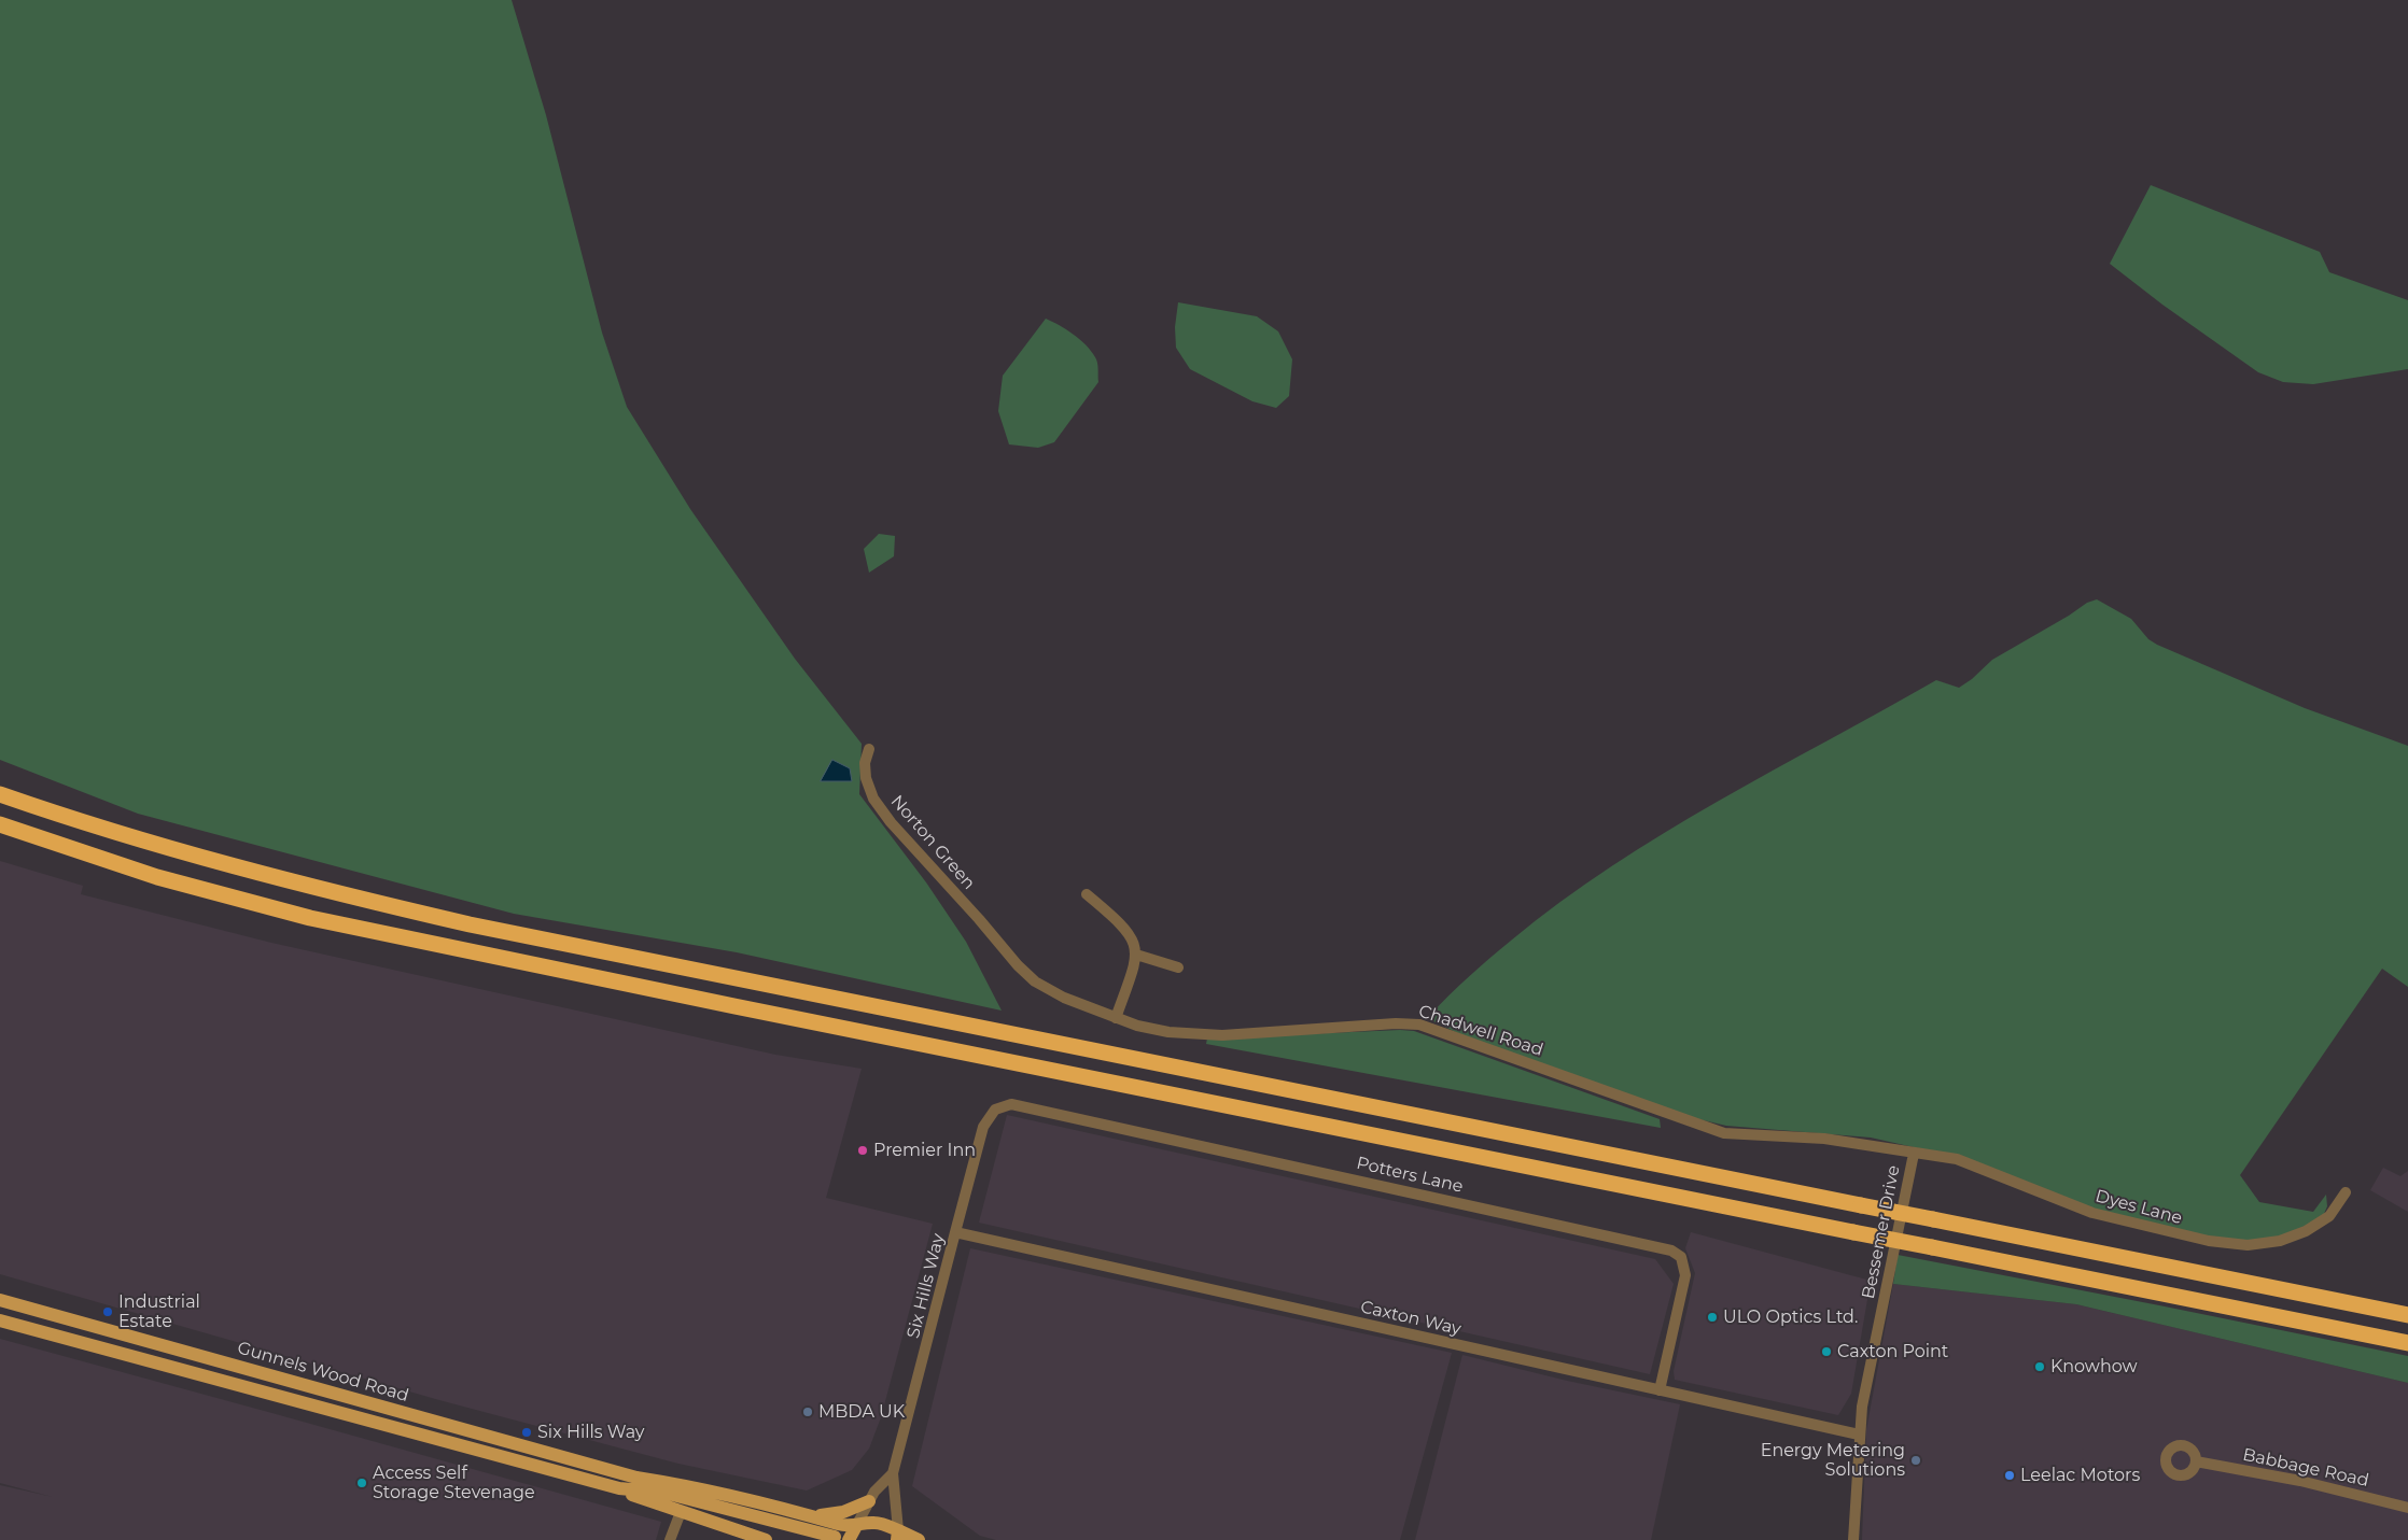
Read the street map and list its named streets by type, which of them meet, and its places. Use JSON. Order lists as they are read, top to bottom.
{
  "streets": {
    "main road": ["Gunnels Wood Road"],
    "street": [
      "Norton Green",
      "Chadwell Road",
      "Potters Lane",
      "Dyes Lane",
      "Bessemer Drive",
      "Six Hills Way",
      "Caxton Way",
      "Babbage Road"
    ]
  },
  "crossings": [
    ["Norton Green", "Chadwell Road"],
    ["Chadwell Road", "Dyes Lane"],
    ["Chadwell Road", "Bessemer Drive"],
    ["Potters Lane", "Six Hills Way"],
    ["Potters Lane", "Caxton Way"],
    ["Dyes Lane", "Bessemer Drive"],
    ["Bessemer Drive", "Caxton Way"],
    ["Six Hills Way", "Caxton Way"],
    ["Six Hills Way", "Gunnels Wood Road"]
  ],
  "places": [
    "Premier Inn",
    "Industrial Estate",
    "ULO Optics Ltd.",
    "Caxton Point",
    "Knowhow",
    "MBDA UK",
    "Six Hills Way",
    "Energy Metering Solutions",
    "Leelac Motors",
    "Access Self Storage Stevenage"
  ]
}
